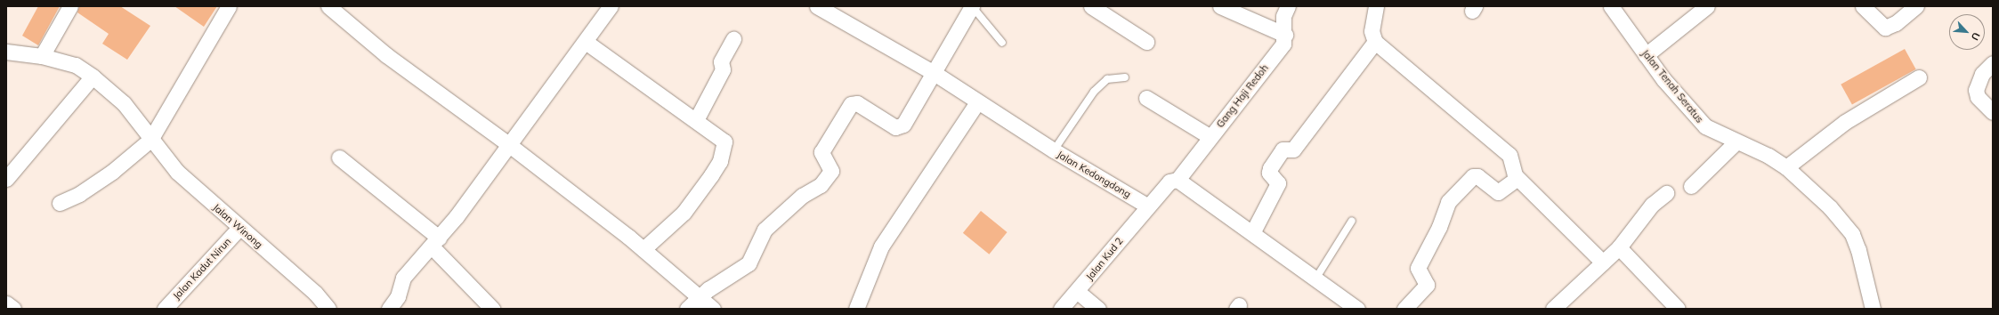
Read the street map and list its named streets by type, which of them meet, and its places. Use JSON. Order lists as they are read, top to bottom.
{
  "streets": {
    "street": [
      "Jalan Tenah Seratus",
      "Gang Haji Redoh",
      "Jalan Kedongdong",
      "Jalan Winong",
      "Jalan Kud 2",
      "Jalan Kadut Nirun"
    ]
  },
  "crossings": [
    ["Jalan Kedongdong", "Jalan Kud 2"],
    ["Jalan Winong", "Jalan Kadut Nirun"]
  ],
  "north": "bottom right"
}
